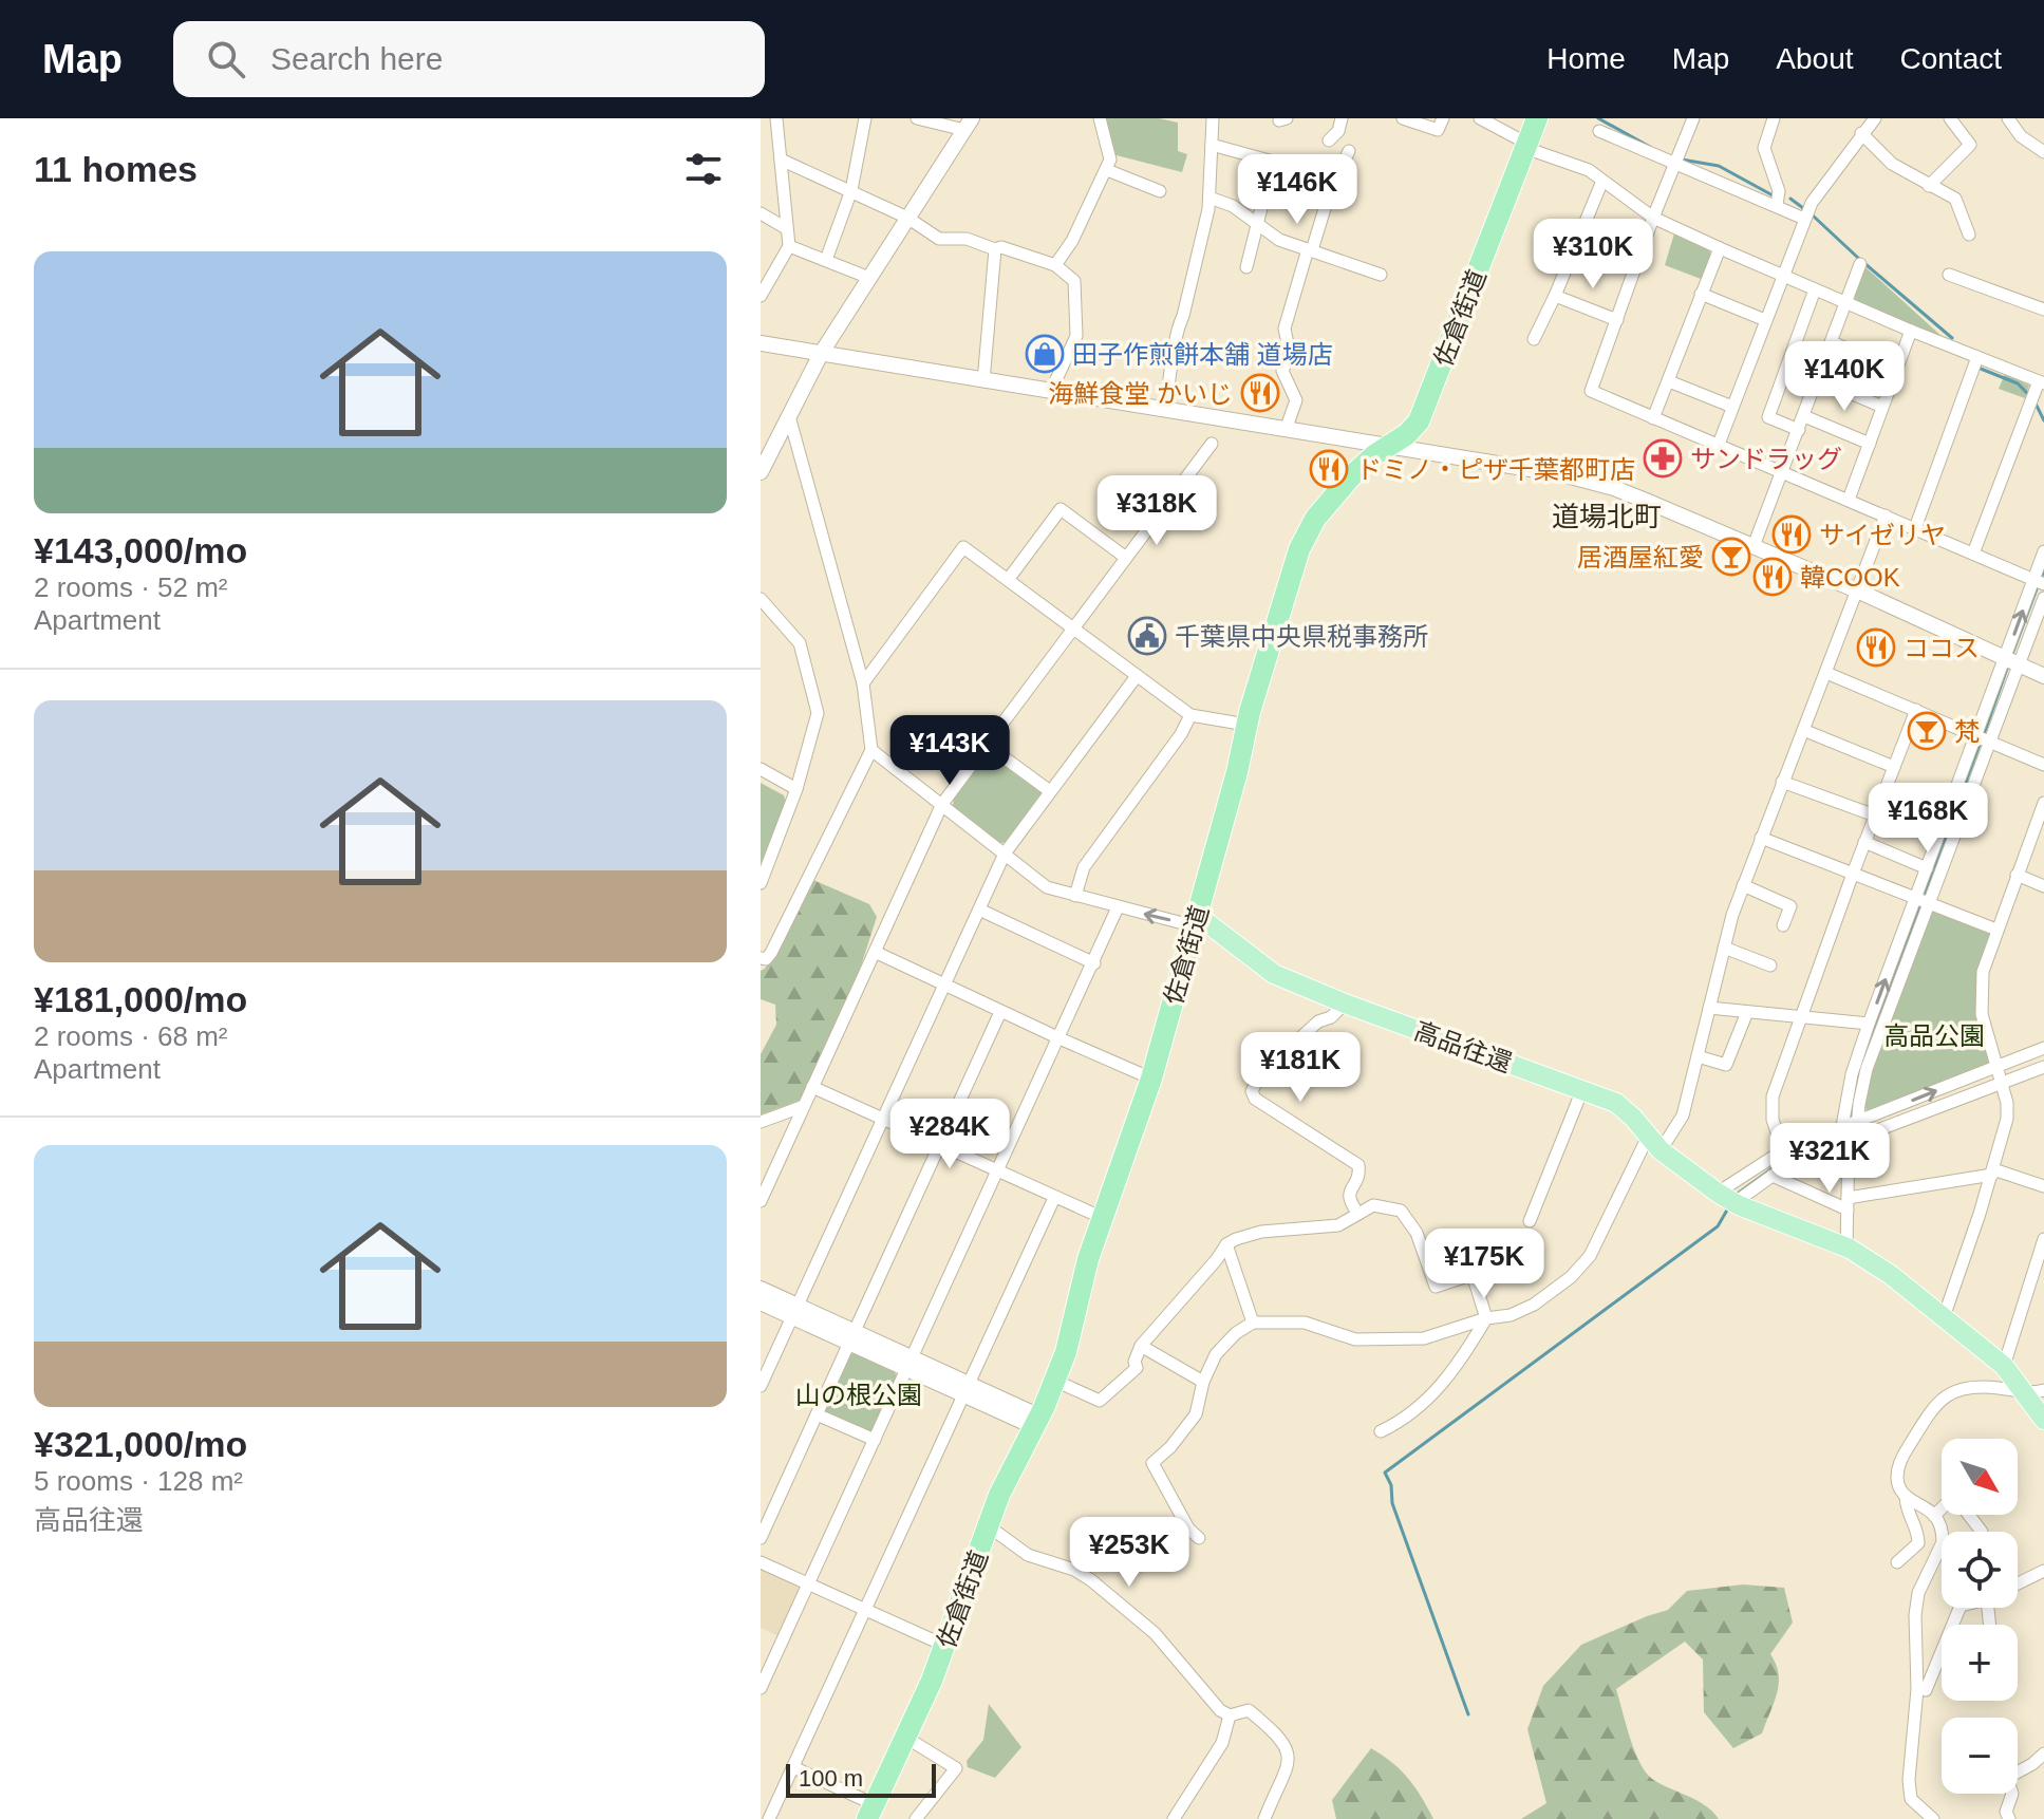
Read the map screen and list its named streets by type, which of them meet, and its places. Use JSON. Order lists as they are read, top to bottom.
{
  "streets": {
    "highway": ["佐倉街道"],
    "main road": ["高品往還"]
  },
  "crossings": [
    ["佐倉街道", "高品往還"]
  ],
  "districts": ["道場北町"],
  "parks": ["高品公園", "山の根公園"],
  "places": {
    "shop": ["田子作煎餅本舗 道場店"],
    "restaurant": [
      "海鮮食堂 かいじ",
      "ドミノ・ピザ千葉都町店",
      "サイゼリヤ",
      "韓COOK",
      "ココス"
    ],
    "pharmacy": ["サンドラッグ"],
    "bar": ["居酒屋紅愛", "梵"],
    "public building": ["千葉県中央県税事務所"]
  },
  "scale_bar": "100 m",
  "north": "bottom right",
  "page": {
    "header": "Map",
    "search": "Search here",
    "nav": [
      "Home",
      "Map",
      "About",
      "Contact"
    ],
    "heading": "11 homes",
    "price": [
      "¥146K",
      "¥310K",
      "¥140K",
      "¥318K",
      "¥143K",
      "¥168K",
      "¥181K",
      "¥284K",
      "¥321K",
      "¥175K",
      "¥253K"
    ],
    "list": [
      {
        "name": "¥143,000/mo",
        "note": "2 rooms · 52 m² · Apartment"
      },
      {
        "name": "¥181,000/mo",
        "note": "2 rooms · 68 m² · Apartment"
      },
      {
        "name": "¥321,000/mo",
        "note": "5 rooms · 128 m² · 高品往還"
      }
    ],
    "map_buttons": ["+", "−"],
    "scale": "100 m"
  }
}
